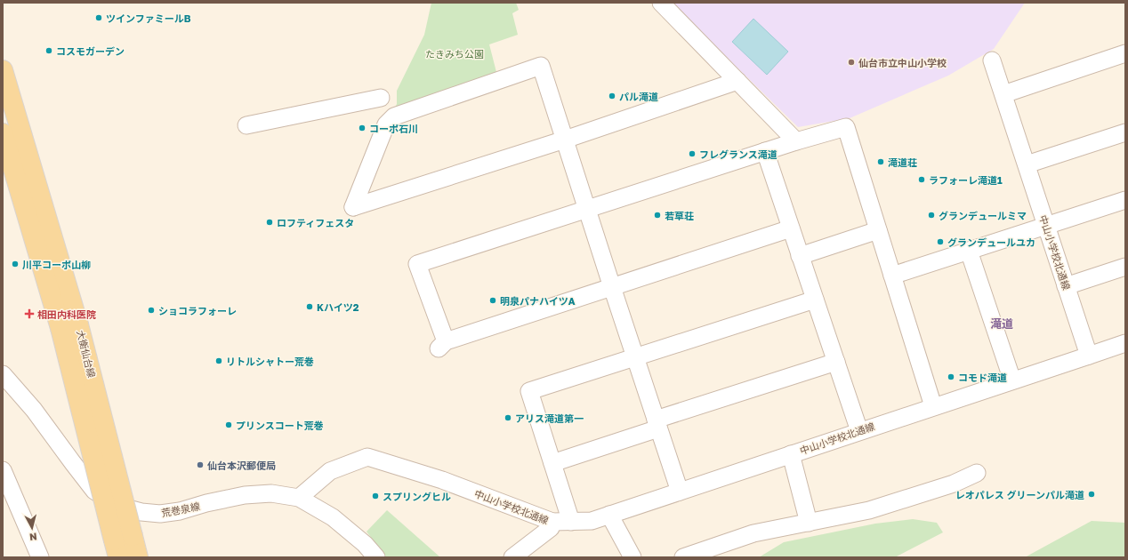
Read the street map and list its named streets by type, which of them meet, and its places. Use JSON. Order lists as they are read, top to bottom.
{
  "streets": {
    "main road": ["大衡仙台線"],
    "street": ["中山小学校北通線", "荒巻泉線"]
  },
  "crossings": [
    ["中山小学校北通線", "荒巻泉線"]
  ],
  "districts": ["滝道"],
  "parks": ["たきみち公園"],
  "places": {
    "other": [
      "ツインファミールB",
      "コスモガーデン",
      "仙台市立中山小学校",
      "パル滝道",
      "コーポ石川",
      "フレグランス滝道",
      "滝道荘",
      "ラフォーレ滝道1",
      "若草荘",
      "グランデュールミマ",
      "ロフティフェスタ",
      "グランデュールユカ",
      "川平コーポ山柳",
      "明泉パナハイツA",
      "Kハイツ2",
      "ショコラフォーレ",
      "リトルシャトー荒巻",
      "コモド滝道",
      "アリス滝道第一",
      "プリンスコート荒巻",
      "仙台本沢郵便局",
      "レオパレス グリーンパル滝道",
      "スプリングヒル"
    ],
    "health": ["相田内科医院"]
  },
  "north": "bottom"
}
